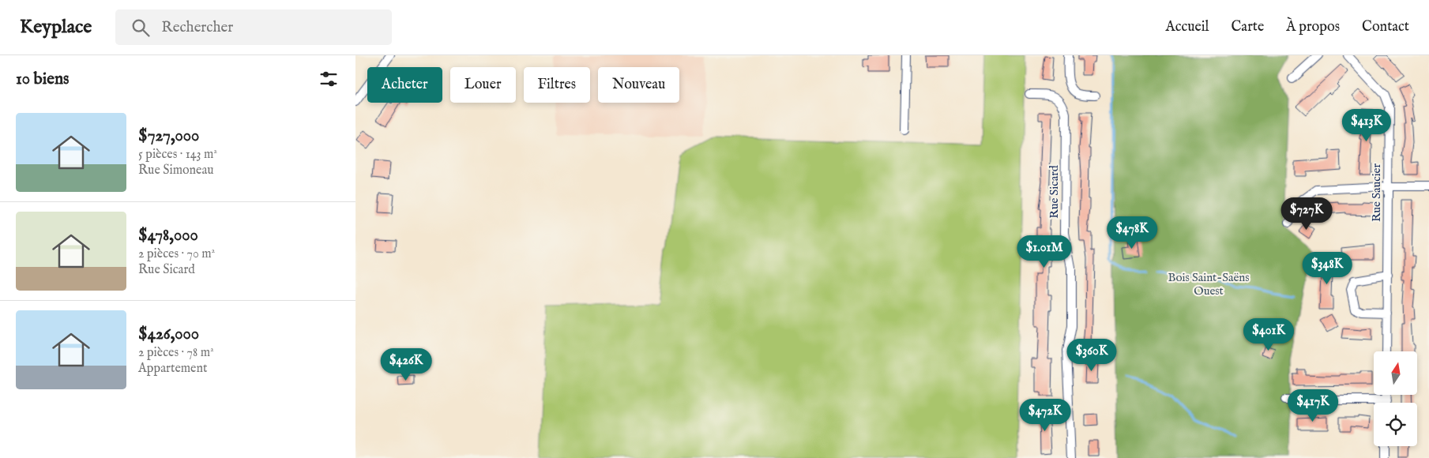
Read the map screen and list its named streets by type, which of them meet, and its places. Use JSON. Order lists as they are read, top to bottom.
{
  "streets": {
    "street": ["Rue Sicard", "Rue Saucier"]
  },
  "parks": ["Bois Saint-Saëns Ouest"],
  "north": "top",
  "page": {
    "header": "Keyplace",
    "search": "Rechercher",
    "nav": [
      "Accueil",
      "Carte",
      "À propos",
      "Contact"
    ],
    "heading": "10 biens",
    "chip": [
      "Acheter",
      "Louer",
      "Filtres",
      "Nouveau"
    ],
    "list": [
      {
        "name": "$727,000",
        "note": "5 pièces · 143 m² · Rue Simoneau"
      },
      {
        "name": "$478,000",
        "note": "2 pièces · 70 m² · Rue Sicard"
      },
      {
        "name": "$426,000",
        "note": "2 pièces · 78 m² · Appartement"
      }
    ],
    "price": [
      "$413K",
      "$727K",
      "$478K",
      "$1.01M",
      "$348K",
      "$401K",
      "$360K",
      "$426K",
      "$417K",
      "$472K"
    ]
  }
}
